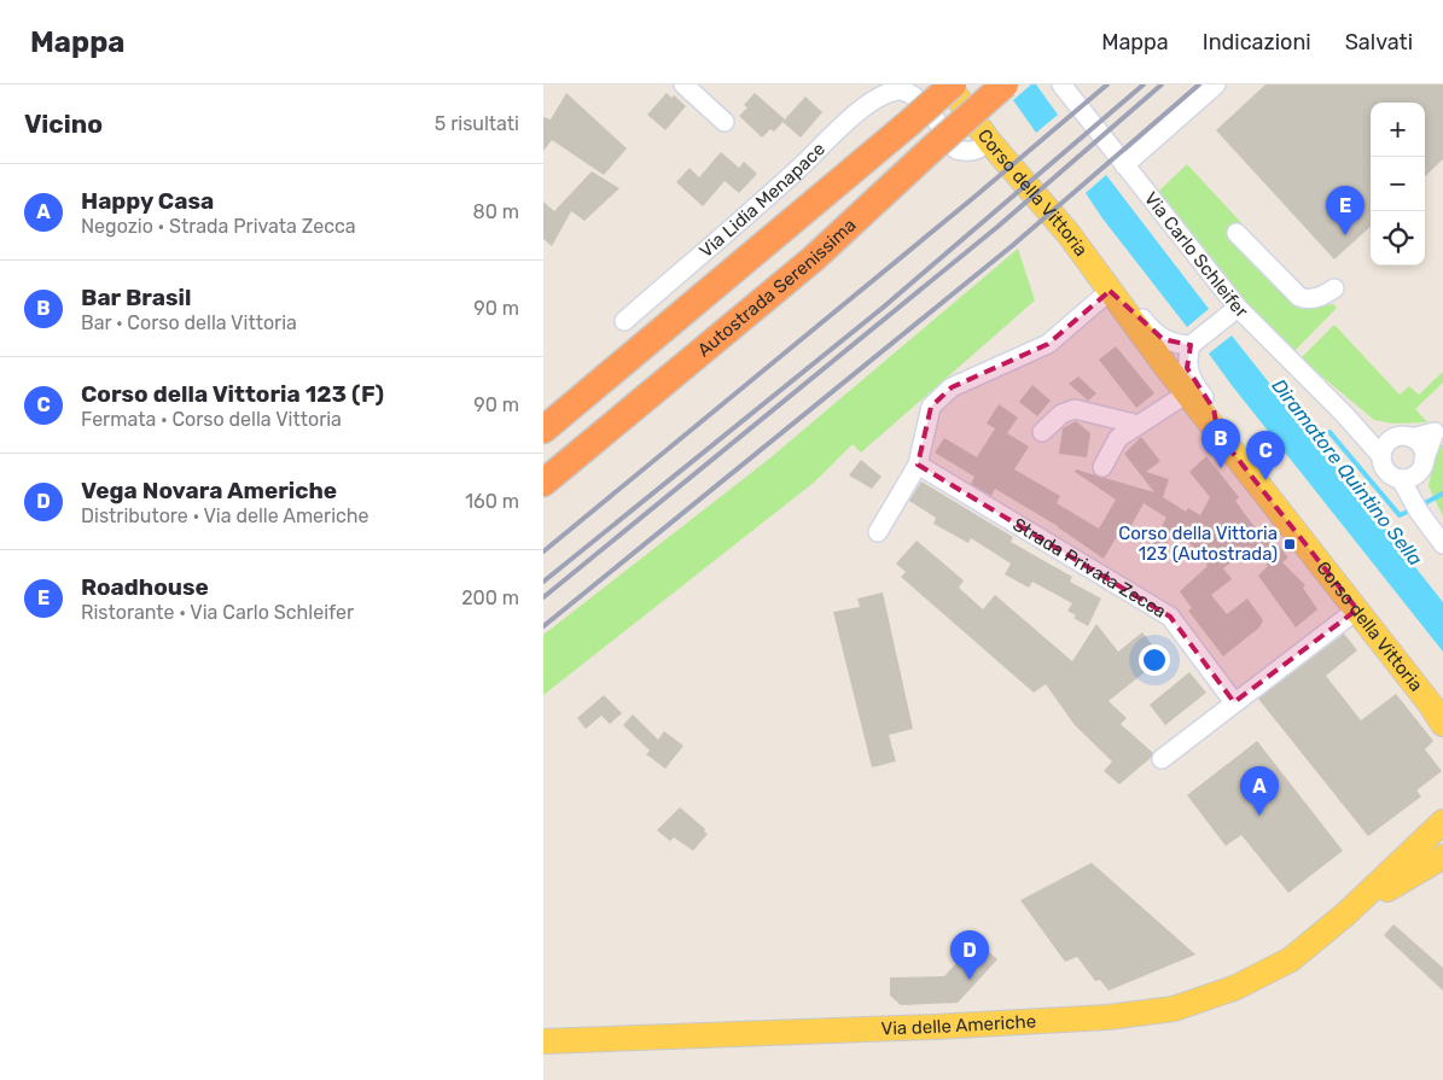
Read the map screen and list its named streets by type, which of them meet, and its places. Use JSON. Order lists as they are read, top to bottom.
{
  "streets": {
    "highway": ["Autostrada Serenissima"],
    "main road": ["Corso della Vittoria", "Via delle Americhe"],
    "street": ["Via Lidia Menapace", "Via Carlo Schleifer", "Strada Privata Zecca"]
  },
  "crossings": [
    ["Corso della Vittoria", "Via Lidia Menapace"],
    ["Corso della Vittoria", "Autostrada Serenissima"]
  ],
  "water": ["Diramatore Quintino Sella"],
  "places": {
    "transit": ["Corso della Vittoria 123 (Autostrada)"]
  },
  "page": {
    "header": "Mappa",
    "nav": ["Mappa", "Indicazioni", "Salvati"],
    "heading": ["Vicino", "5 risultati"],
    "map_buttons": ["+", "−"],
    "list": [
      {
        "mark": "A",
        "name": "Happy Casa",
        "note": "Negozio · Strada Privata Zecca",
        "value": "80 m"
      },
      {
        "mark": "B",
        "name": "Bar Brasil",
        "note": "Bar · Corso della Vittoria",
        "value": "90 m"
      },
      {
        "mark": "C",
        "name": "Corso della Vittoria 123 (F)",
        "note": "Fermata · Corso della Vittoria",
        "value": "90 m"
      },
      {
        "mark": "D",
        "name": "Vega Novara Americhe",
        "note": "Distributore · Via delle Americhe",
        "value": "160 m"
      },
      {
        "mark": "E",
        "name": "Roadhouse",
        "note": "Ristorante · Via Carlo Schleifer",
        "value": "200 m"
      }
    ],
    "pins": [
      "E",
      "B",
      "C",
      "A",
      "D"
    ]
  }
}
